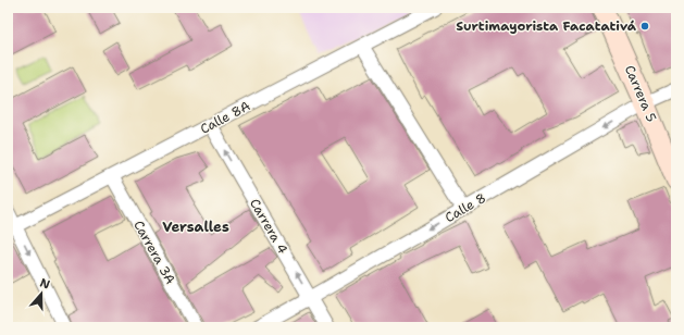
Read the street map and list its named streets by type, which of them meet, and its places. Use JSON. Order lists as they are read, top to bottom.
{
  "streets": {
    "main road": ["Carrera 5"],
    "street": [
      "Calle 8A",
      "Calle 8",
      "Carrera 4",
      "Carrera 3A"
    ]
  },
  "crossings": [
    ["Carrera 5", "Calle 8"],
    ["Calle 8A", "Carrera 4"],
    ["Calle 8A", "Carrera 3A"],
    ["Calle 8", "Carrera 4"]
  ],
  "one_way": ["Calle 8", "Carrera 4"],
  "districts": ["Versalles"],
  "places": ["Surtimayorista Facatativá"],
  "north": "top"
}
